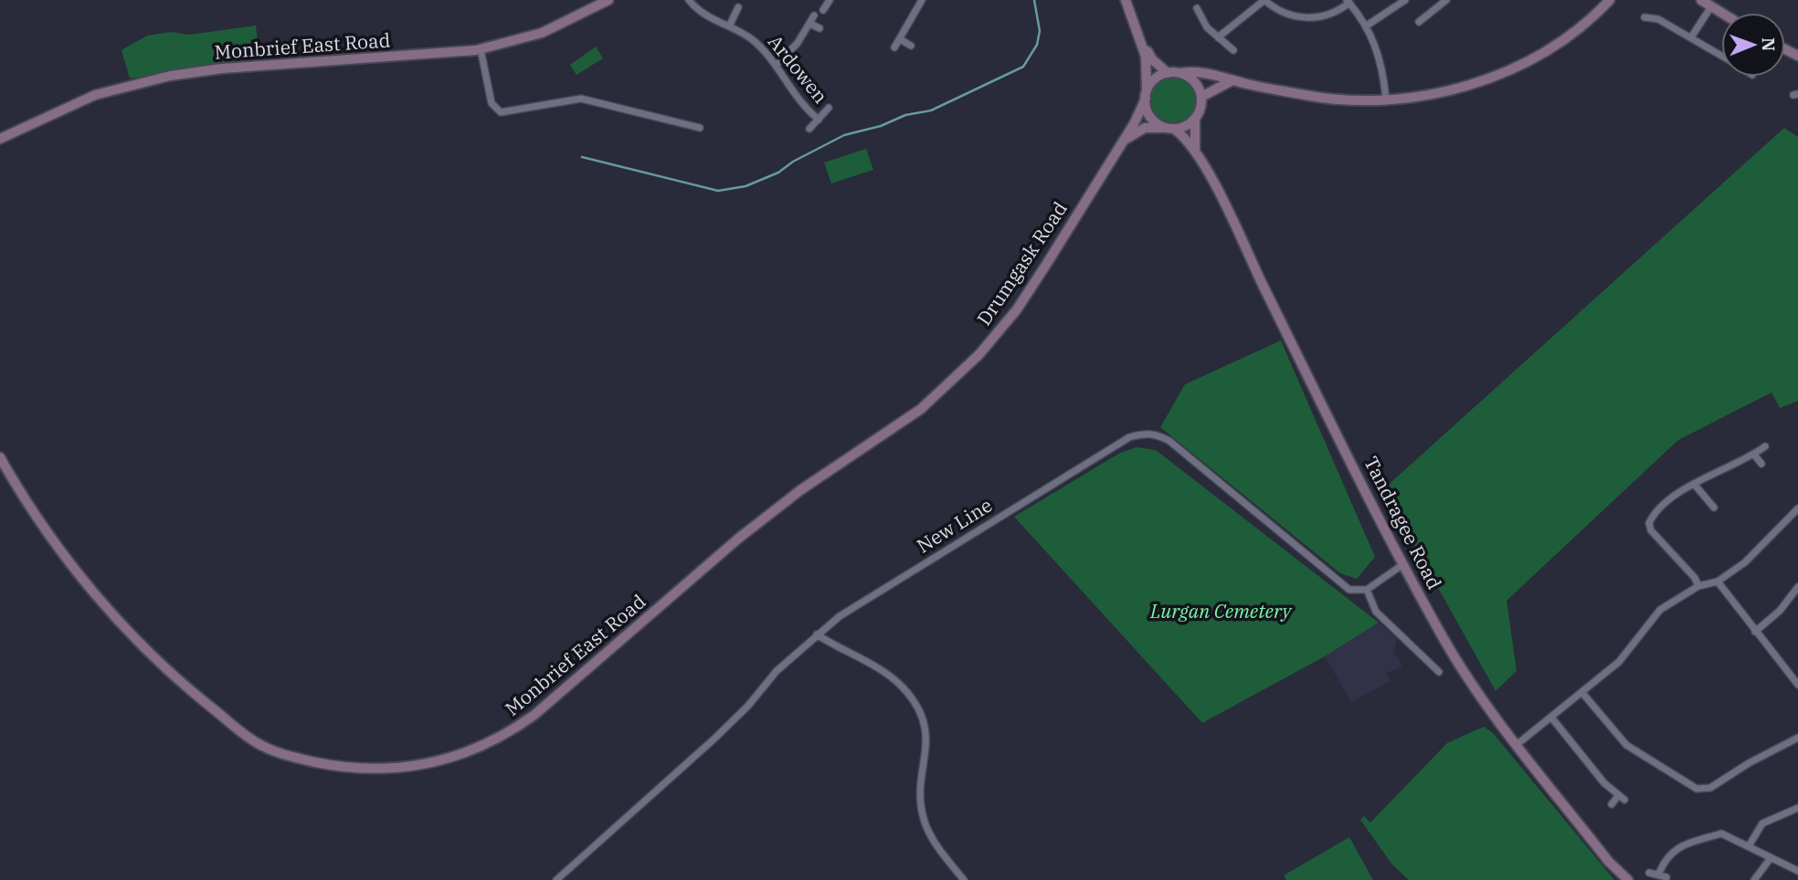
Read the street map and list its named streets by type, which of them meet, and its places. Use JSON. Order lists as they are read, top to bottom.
{
  "streets": {
    "street": [
      "Monbrief East Road",
      "Ardowen",
      "Drumgask Road",
      "Tandragee Road",
      "New Line"
    ]
  },
  "crossings": [
    ["Monbrief East Road", "Drumgask Road"],
    ["Drumgask Road", "Tandragee Road"]
  ],
  "parks": ["Lurgan Cemetery"],
  "north": "right"
}
